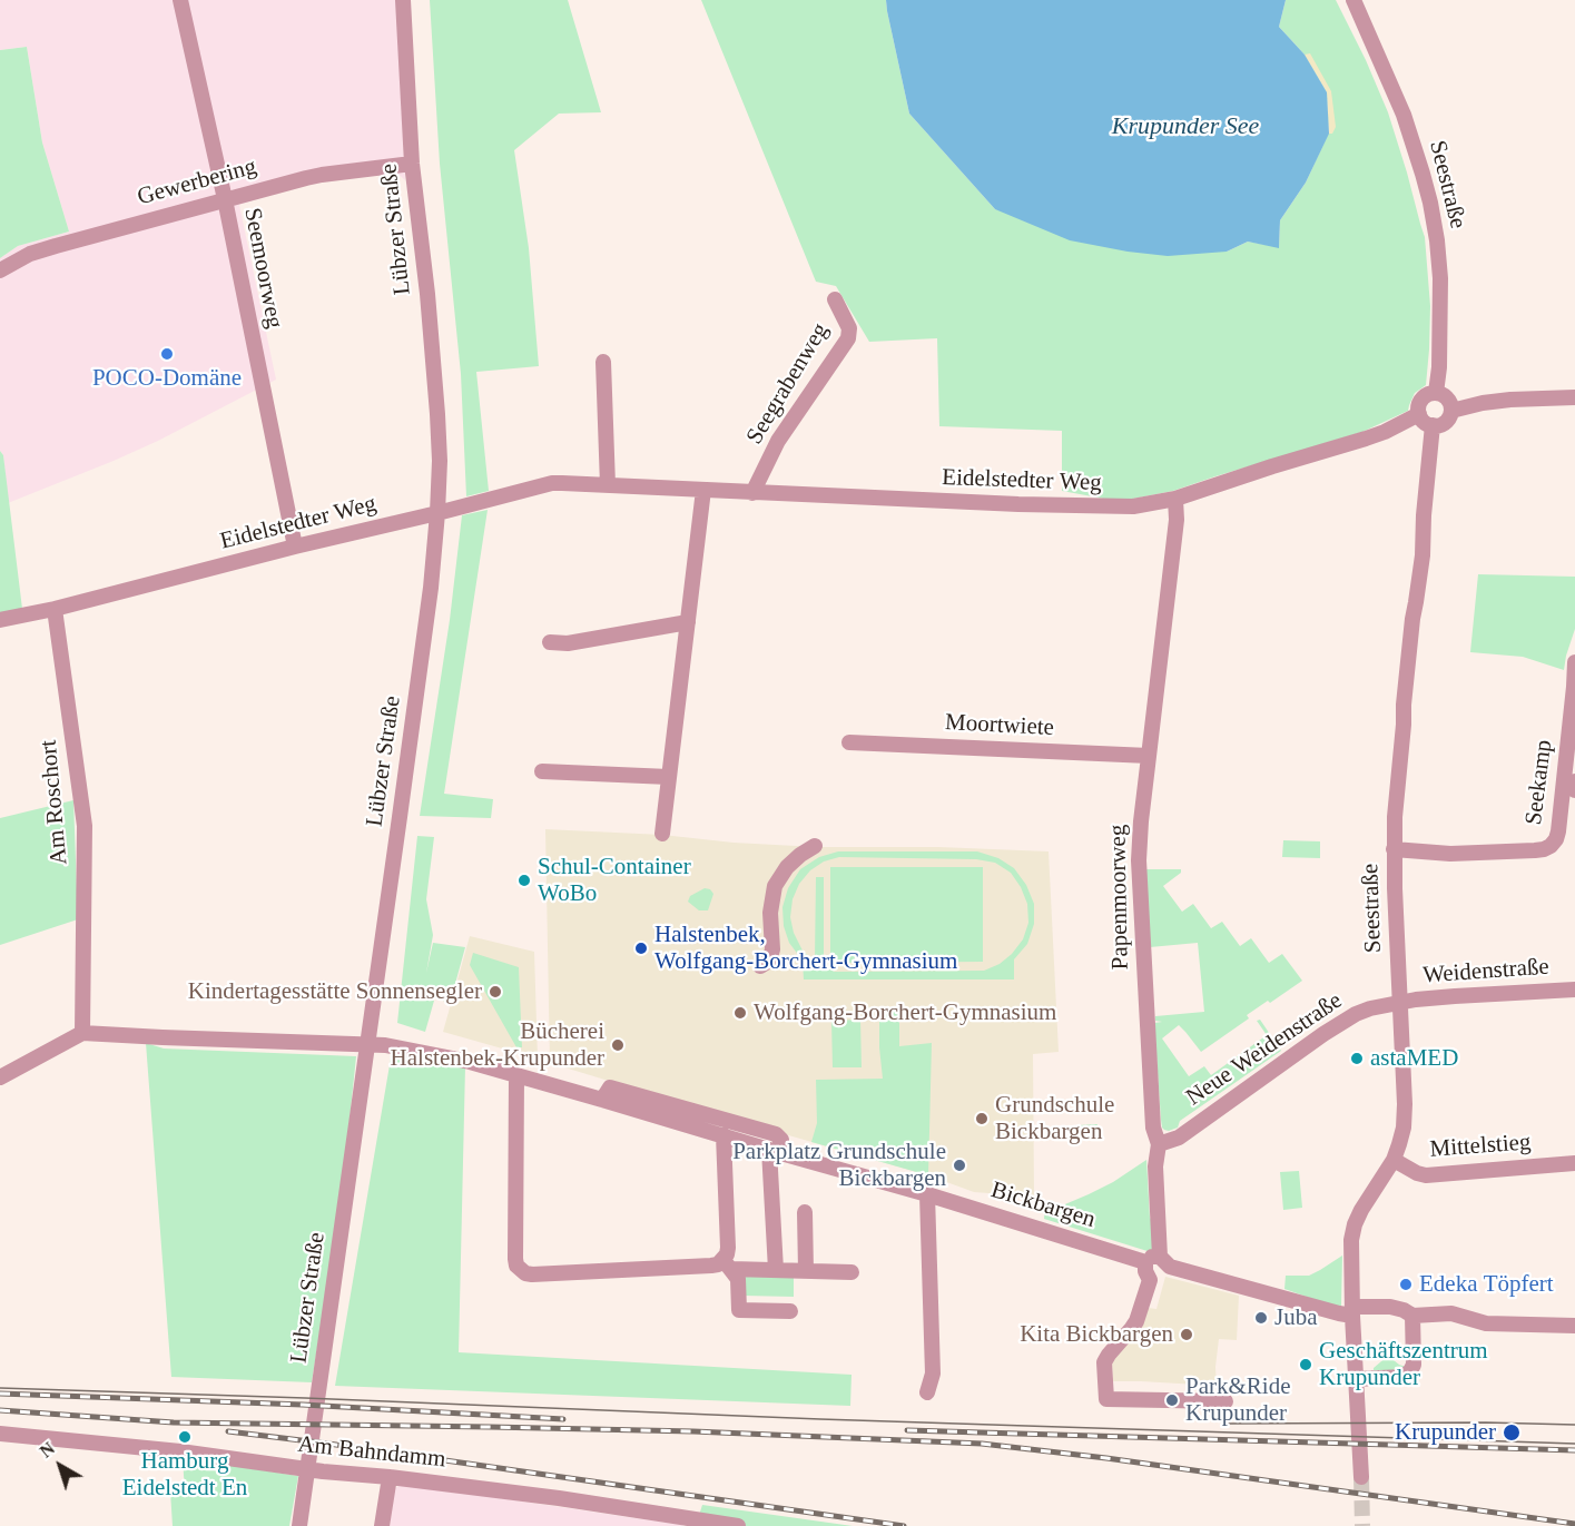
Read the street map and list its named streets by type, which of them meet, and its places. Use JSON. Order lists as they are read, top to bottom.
{
  "streets": {
    "street": [
      "Gewerbering",
      "Seestraße",
      "Lübzer Straße",
      "Seemoorweg",
      "Seegrabenweg",
      "Eidelstedter Weg",
      "Moortwiete",
      "Seekamp",
      "Am Roschort",
      "Papenmoorweg",
      "Weidenstraße",
      "Neue Weidenstraße",
      "Mittelstieg",
      "Bickbargen",
      "Am Bahndamm"
    ]
  },
  "crossings": [
    ["Gewerbering", "Lübzer Straße"],
    ["Gewerbering", "Seemoorweg"],
    ["Seestraße", "Eidelstedter Weg"],
    ["Seestraße", "Seekamp"],
    ["Seestraße", "Weidenstraße"],
    ["Seestraße", "Neue Weidenstraße"],
    ["Seestraße", "Mittelstieg"],
    ["Seestraße", "Bickbargen"],
    ["Lübzer Straße", "Eidelstedter Weg"],
    ["Lübzer Straße", "Bickbargen"],
    ["Seemoorweg", "Eidelstedter Weg"],
    ["Seegrabenweg", "Eidelstedter Weg"],
    ["Eidelstedter Weg", "Am Roschort"],
    ["Eidelstedter Weg", "Papenmoorweg"],
    ["Moortwiete", "Papenmoorweg"],
    ["Am Roschort", "Bickbargen"],
    ["Papenmoorweg", "Neue Weidenstraße"],
    ["Papenmoorweg", "Bickbargen"],
    ["Weidenstraße", "Neue Weidenstraße"]
  ],
  "water": ["Krupunder See"],
  "places": [
    "POCO-Domäne",
    "Schul-Container WoBo",
    "Halstenbek, Wolfgang-Borchert-Gymnasium",
    "Kindertagesstätte Sonnensegler",
    "Wolfgang-Borchert-Gymnasium",
    "Bücherei Halstenbek-Krupunder",
    "astaMED",
    "Grundschule Bickbargen",
    "Parkplatz Grundschule Bickbargen",
    "Edeka Töpfert",
    "Juba",
    "Kita Bickbargen",
    "Geschäftszentrum Krupunder",
    "Park&Ride Krupunder",
    "Krupunder",
    "Hamburg Eidelstedt En"
  ],
  "north": "top left"
}
